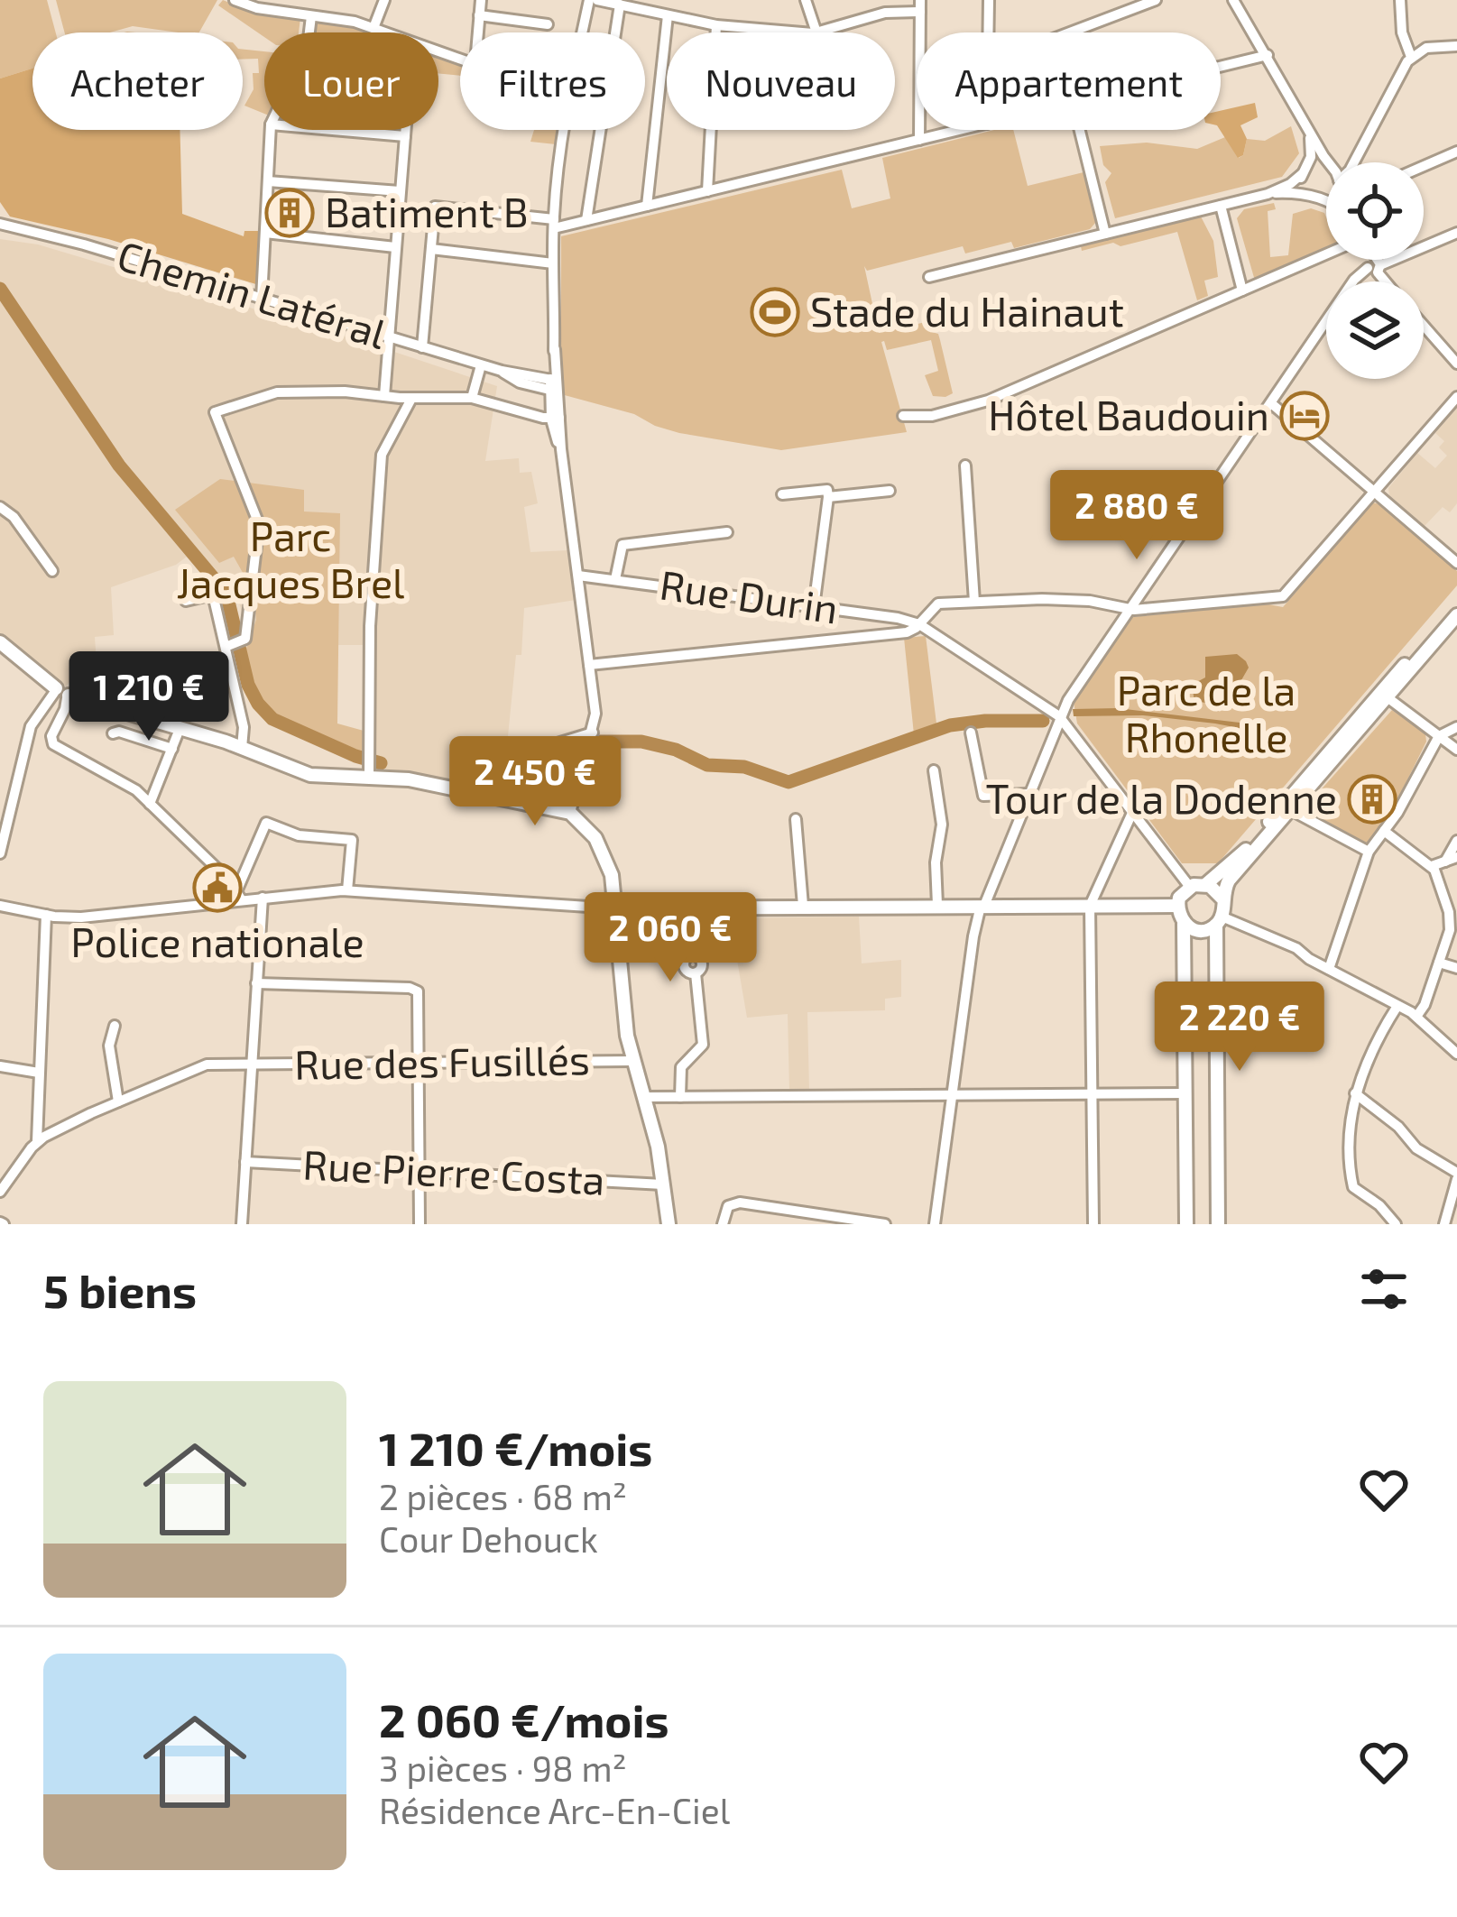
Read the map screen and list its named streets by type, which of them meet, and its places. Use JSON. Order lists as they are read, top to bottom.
{
  "streets": {
    "street": [
      "Chemin Latéral",
      "Rue Durin",
      "Rue des Fusillés",
      "Rue Pierre Costa"
    ]
  },
  "parks": ["Parc Jacques Brel", "Parc de la Rhonelle"],
  "places": {
    "building": ["Batiment B", "Tour de la Dodenne"],
    "sports": ["Stade du Hainaut"],
    "hotel": ["Hôtel Baudouin"],
    "public building": ["Police nationale"]
  },
  "page": {
    "chip": [
      "Acheter",
      "Louer",
      "Filtres",
      "Nouveau",
      "Appartement"
    ],
    "price": [
      "2 880 €",
      "1 210 €",
      "2 450 €",
      "2 060 €",
      "2 220 €"
    ],
    "heading": "5 biens",
    "list": [
      {
        "name": "1 210 €/mois",
        "note": "2 pièces · 68 m² · Cour Dehouck"
      },
      {
        "name": "2 060 €/mois",
        "note": "3 pièces · 98 m² · Résidence Arc-En-Ciel"
      }
    ]
  }
}
